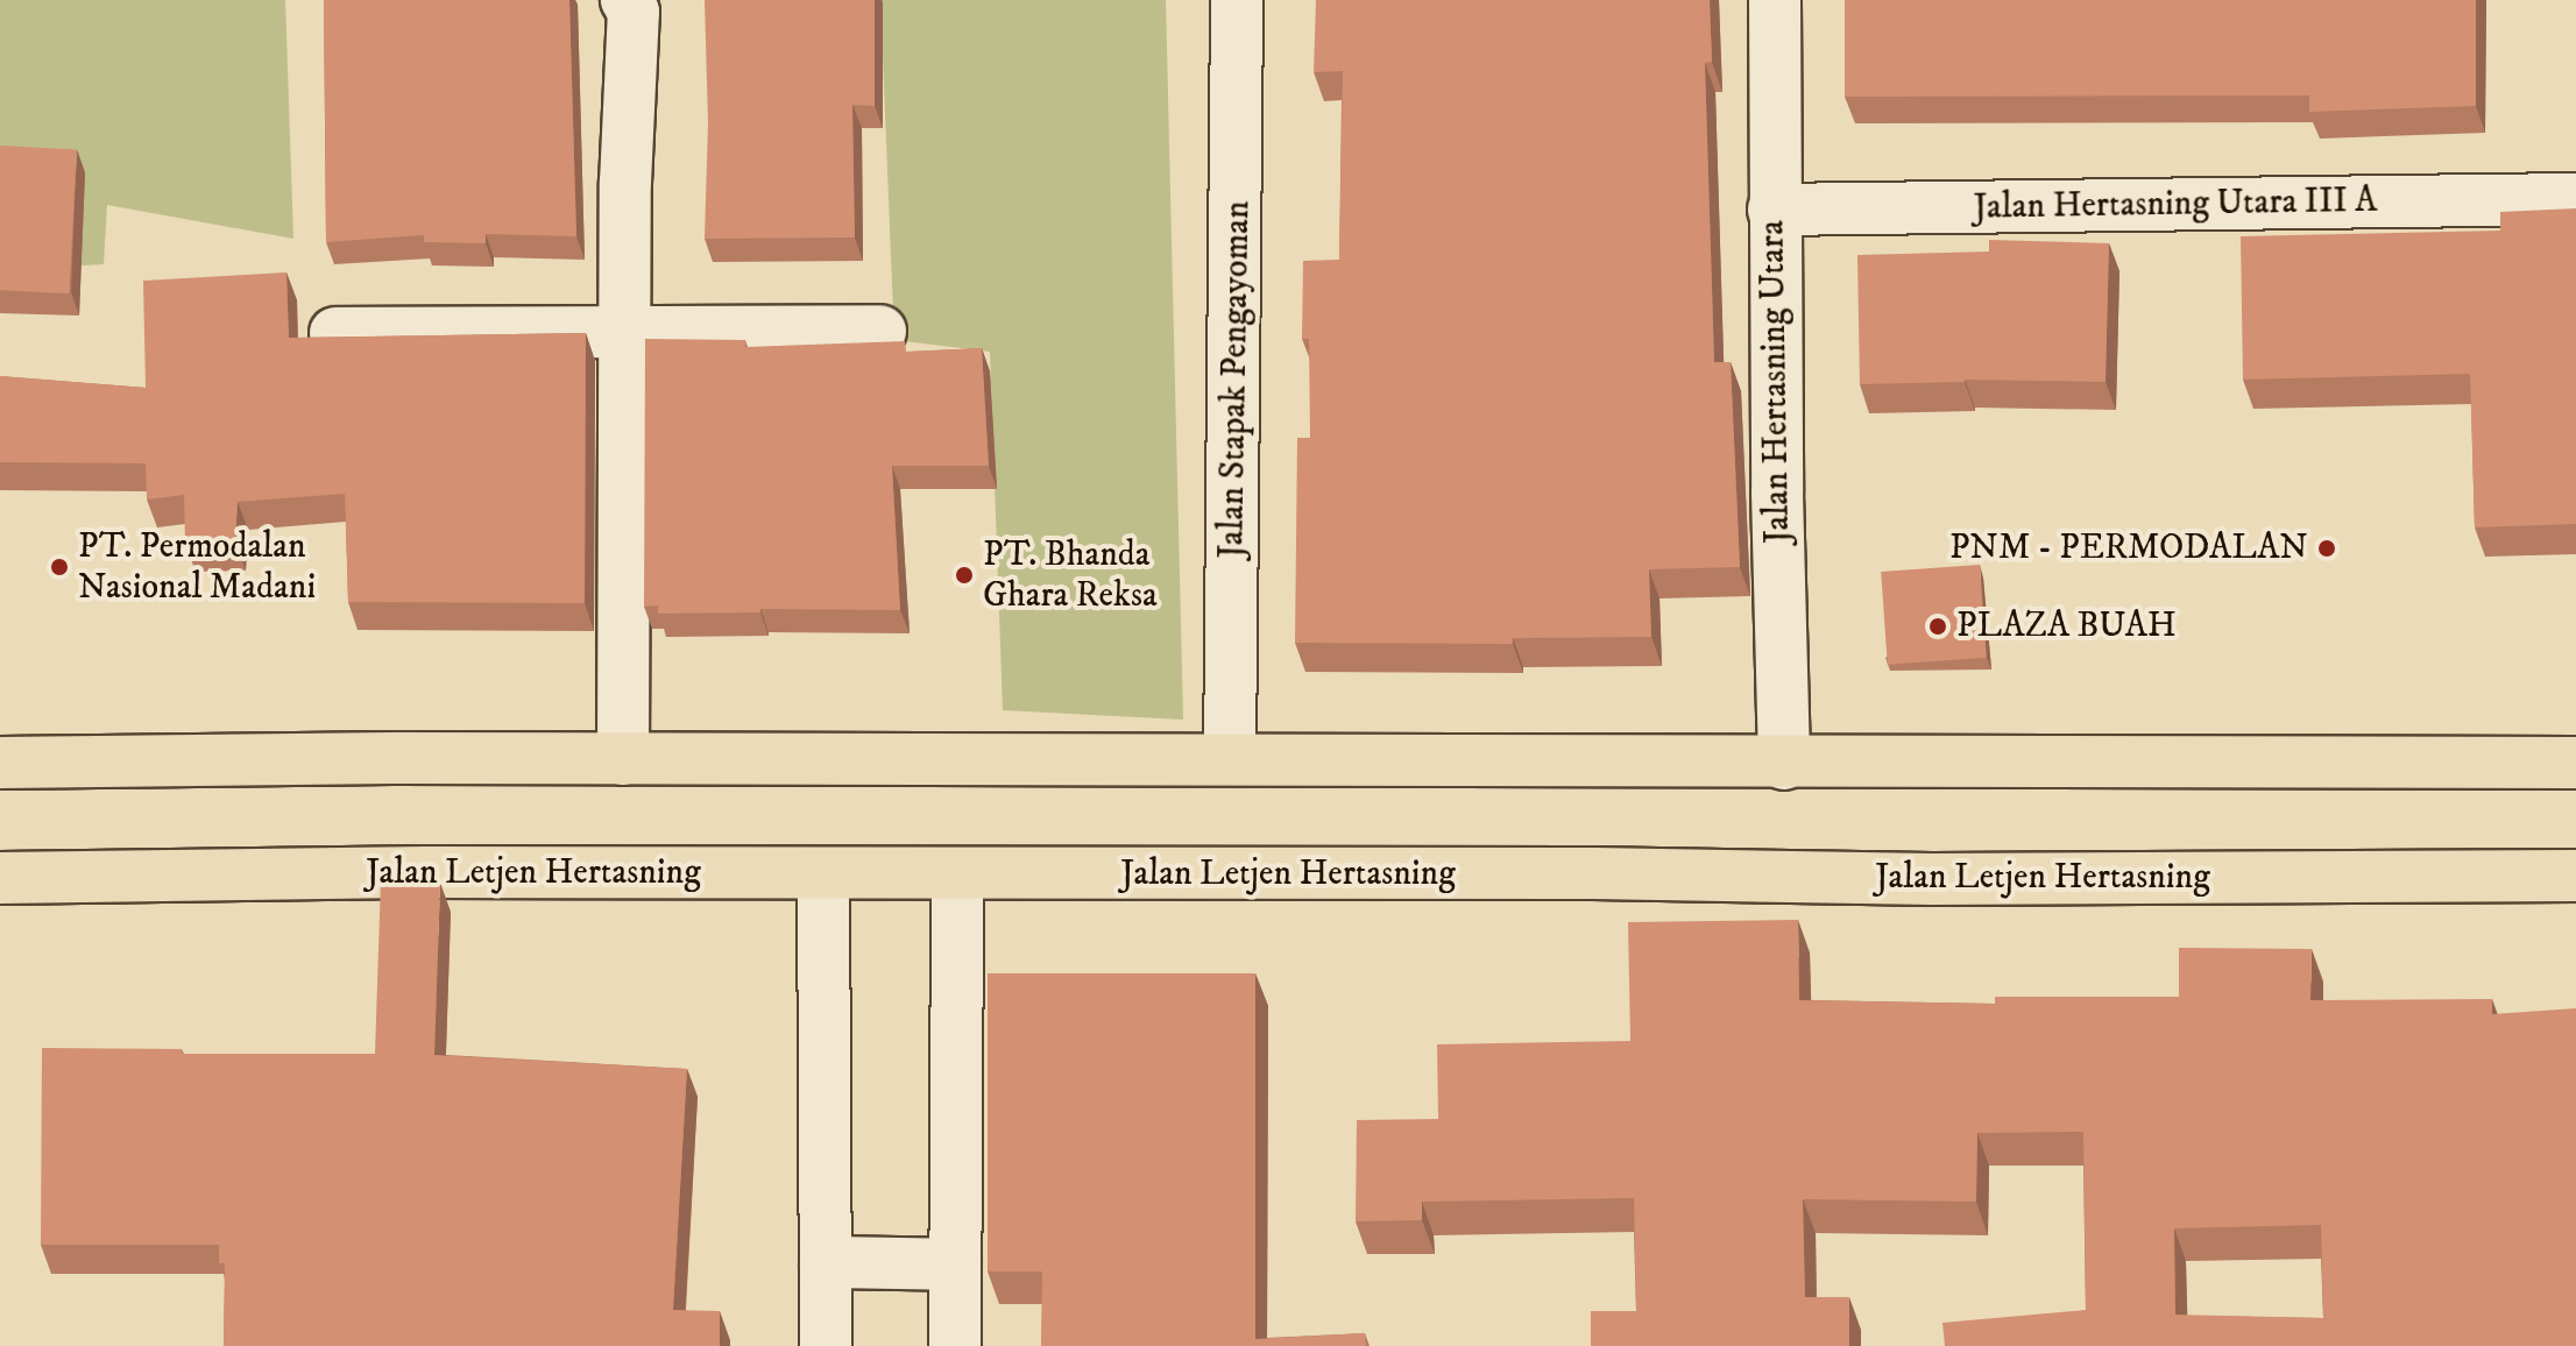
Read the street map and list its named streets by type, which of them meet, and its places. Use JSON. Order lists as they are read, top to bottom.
{
  "streets": {
    "main road": ["Jalan Letjen Hertasning"],
    "street": ["Jalan Hertasning Utara III A", "Jalan Stapak Pengayoman", "Jalan Hertasning Utara"]
  },
  "crossings": [
    ["Jalan Hertasning Utara III A", "Jalan Hertasning Utara"]
  ],
  "places": [
    "PNM - PERMODALAN",
    "PT. Permodalan Nasional Madani",
    "PT. Bhanda Ghara Reksa",
    "PLAZA BUAH"
  ]
}
